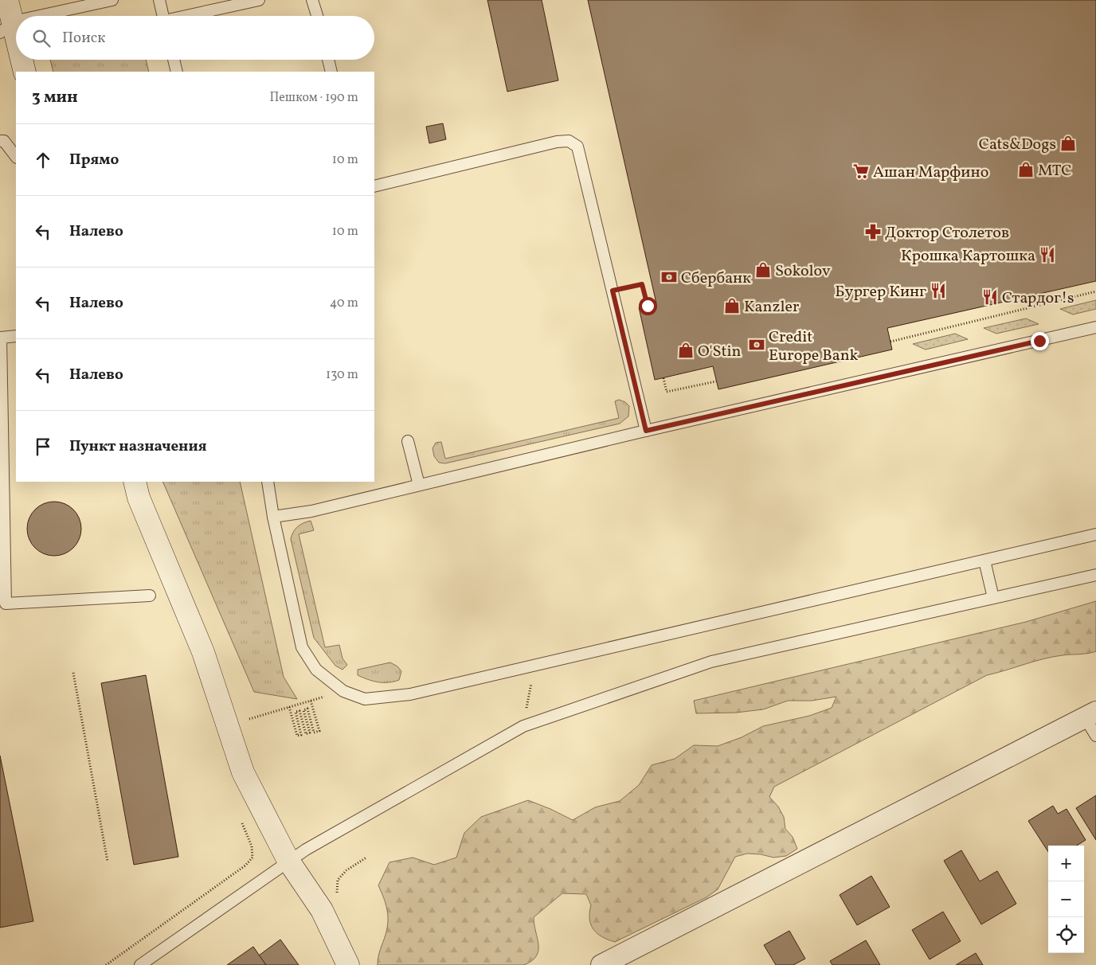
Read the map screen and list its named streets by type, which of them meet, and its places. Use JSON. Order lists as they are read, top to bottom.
{
  "places": {
    "shop": [
      "Cats&Dogs",
      "МТС",
      "Sokolov",
      "Kanzler",
      "O'Stin"
    ],
    "supermarket": ["Ашан Марфино"],
    "pharmacy": ["Доктор Столетов"],
    "restaurant": ["Крошка Картошка", "Бургер Кинг", "Стардог!s"],
    "bank": ["Сбербанк", "Credit Europe Bank"]
  },
  "page": {
    "search": "Поиск",
    "heading": ["3 мин", "Пешком · 190 m"],
    "list": [
      ["Прямо", "10 m"],
      ["Налево", "10 m"],
      ["Налево", "40 m"],
      ["Налево", "130 m"],
      "Пункт назначения"
    ],
    "map_buttons": ["+", "−"]
  }
}
